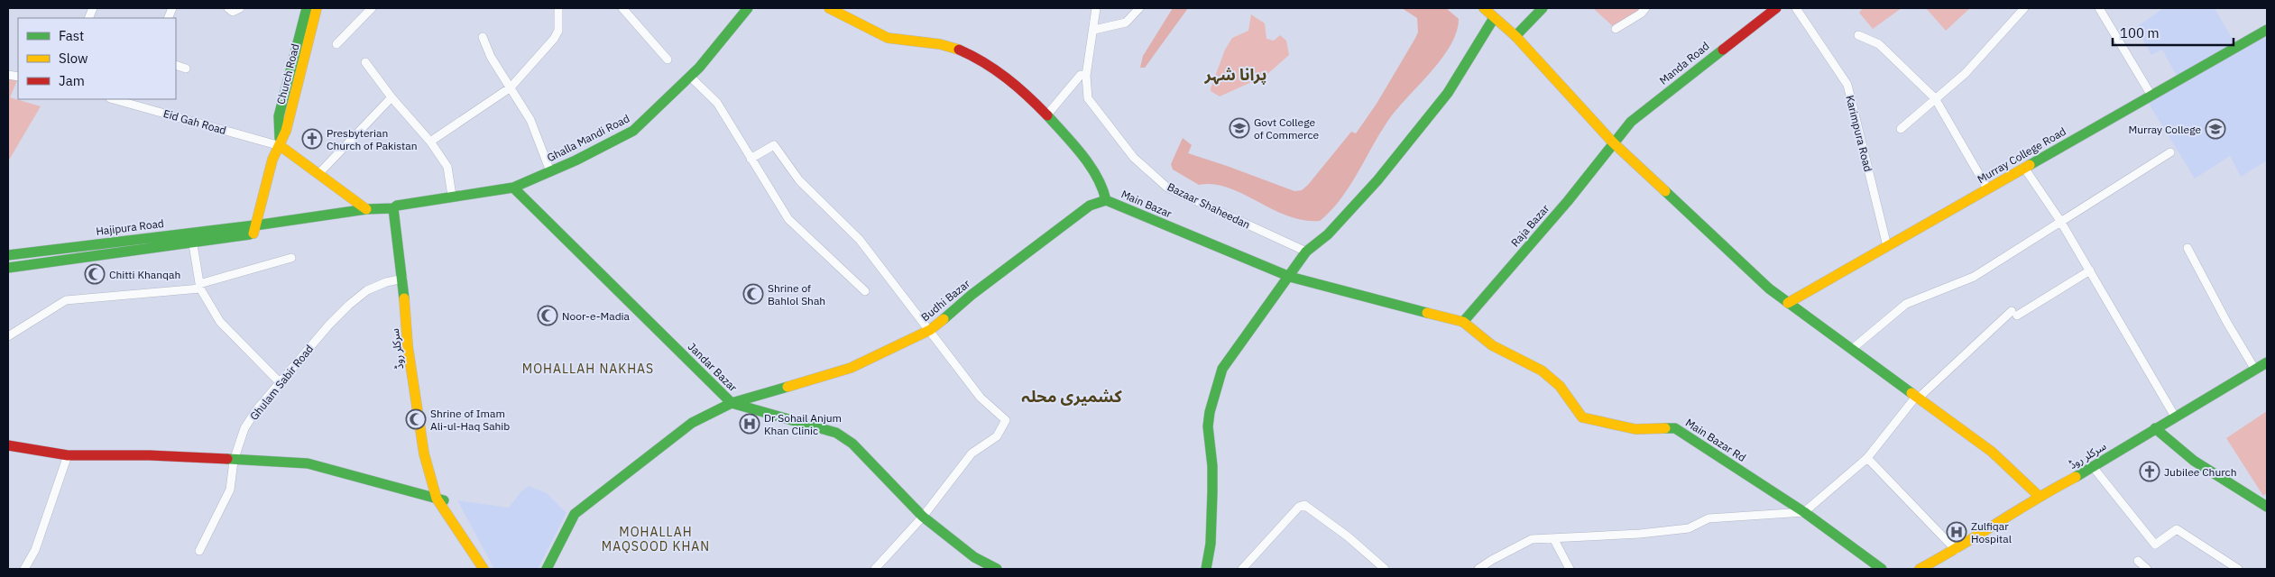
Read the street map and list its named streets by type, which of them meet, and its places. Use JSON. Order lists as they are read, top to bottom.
{
  "streets": {
    "street": [
      "Manda Road",
      "Church Road",
      "Eid Gah Road",
      "Karimpura Road",
      "Ghalla Mandi Road",
      "Murray College Road",
      "Main Bazar",
      "Bazaar Shaheedan",
      "Raja Bazar",
      "Hajipura Road",
      "Budhi Bazar",
      "سرکلر روڈ",
      "Jandar Bazar",
      "Ghulam Sabir Road",
      "Main Bazar Rd"
    ]
  },
  "crossings": [
    ["Manda Road", "Raja Bazar"],
    ["Church Road", "Eid Gah Road"],
    ["Church Road", "Ghalla Mandi Road"],
    ["Church Road", "Hajipura Road"],
    ["Karimpura Road", "Murray College Road"],
    ["Ghalla Mandi Road", "Hajipura Road"],
    ["Ghalla Mandi Road", "سرکلر روڈ"],
    ["Ghalla Mandi Road", "Jandar Bazar"],
    ["Main Bazar", "Raja Bazar"],
    ["Main Bazar", "Budhi Bazar"],
    ["Main Bazar", "Main Bazar Rd"],
    ["Raja Bazar", "Main Bazar Rd"],
    ["Budhi Bazar", "Jandar Bazar"],
    ["سرکلر روڈ", "Ghulam Sabir Road"]
  ],
  "districts": [
    "پرانا شہر",
    "MOHALLAH NAKHAS",
    "کشمیری محلہ",
    "MOHALLAH MAQSOOD KHAN"
  ],
  "places": {
    "school or university": ["Govt College of Commerce", "Murray College"],
    "church": ["Presbyterian Church of Pakistan", "Jubilee Church"],
    "mosque": [
      "Chitti Khanqah",
      "Shrine of Bahlol Shah",
      "Noor-e-Madia",
      "Shrine of Imam Ali-ul-Haq Sahib"
    ],
    "hospital": ["Dr Sohail Anjum Khan Clinic", "Zulfiqar Hospital"]
  },
  "legend": ["Fast", "Slow", "Jam"],
  "scale_bar": "100 m"
}
